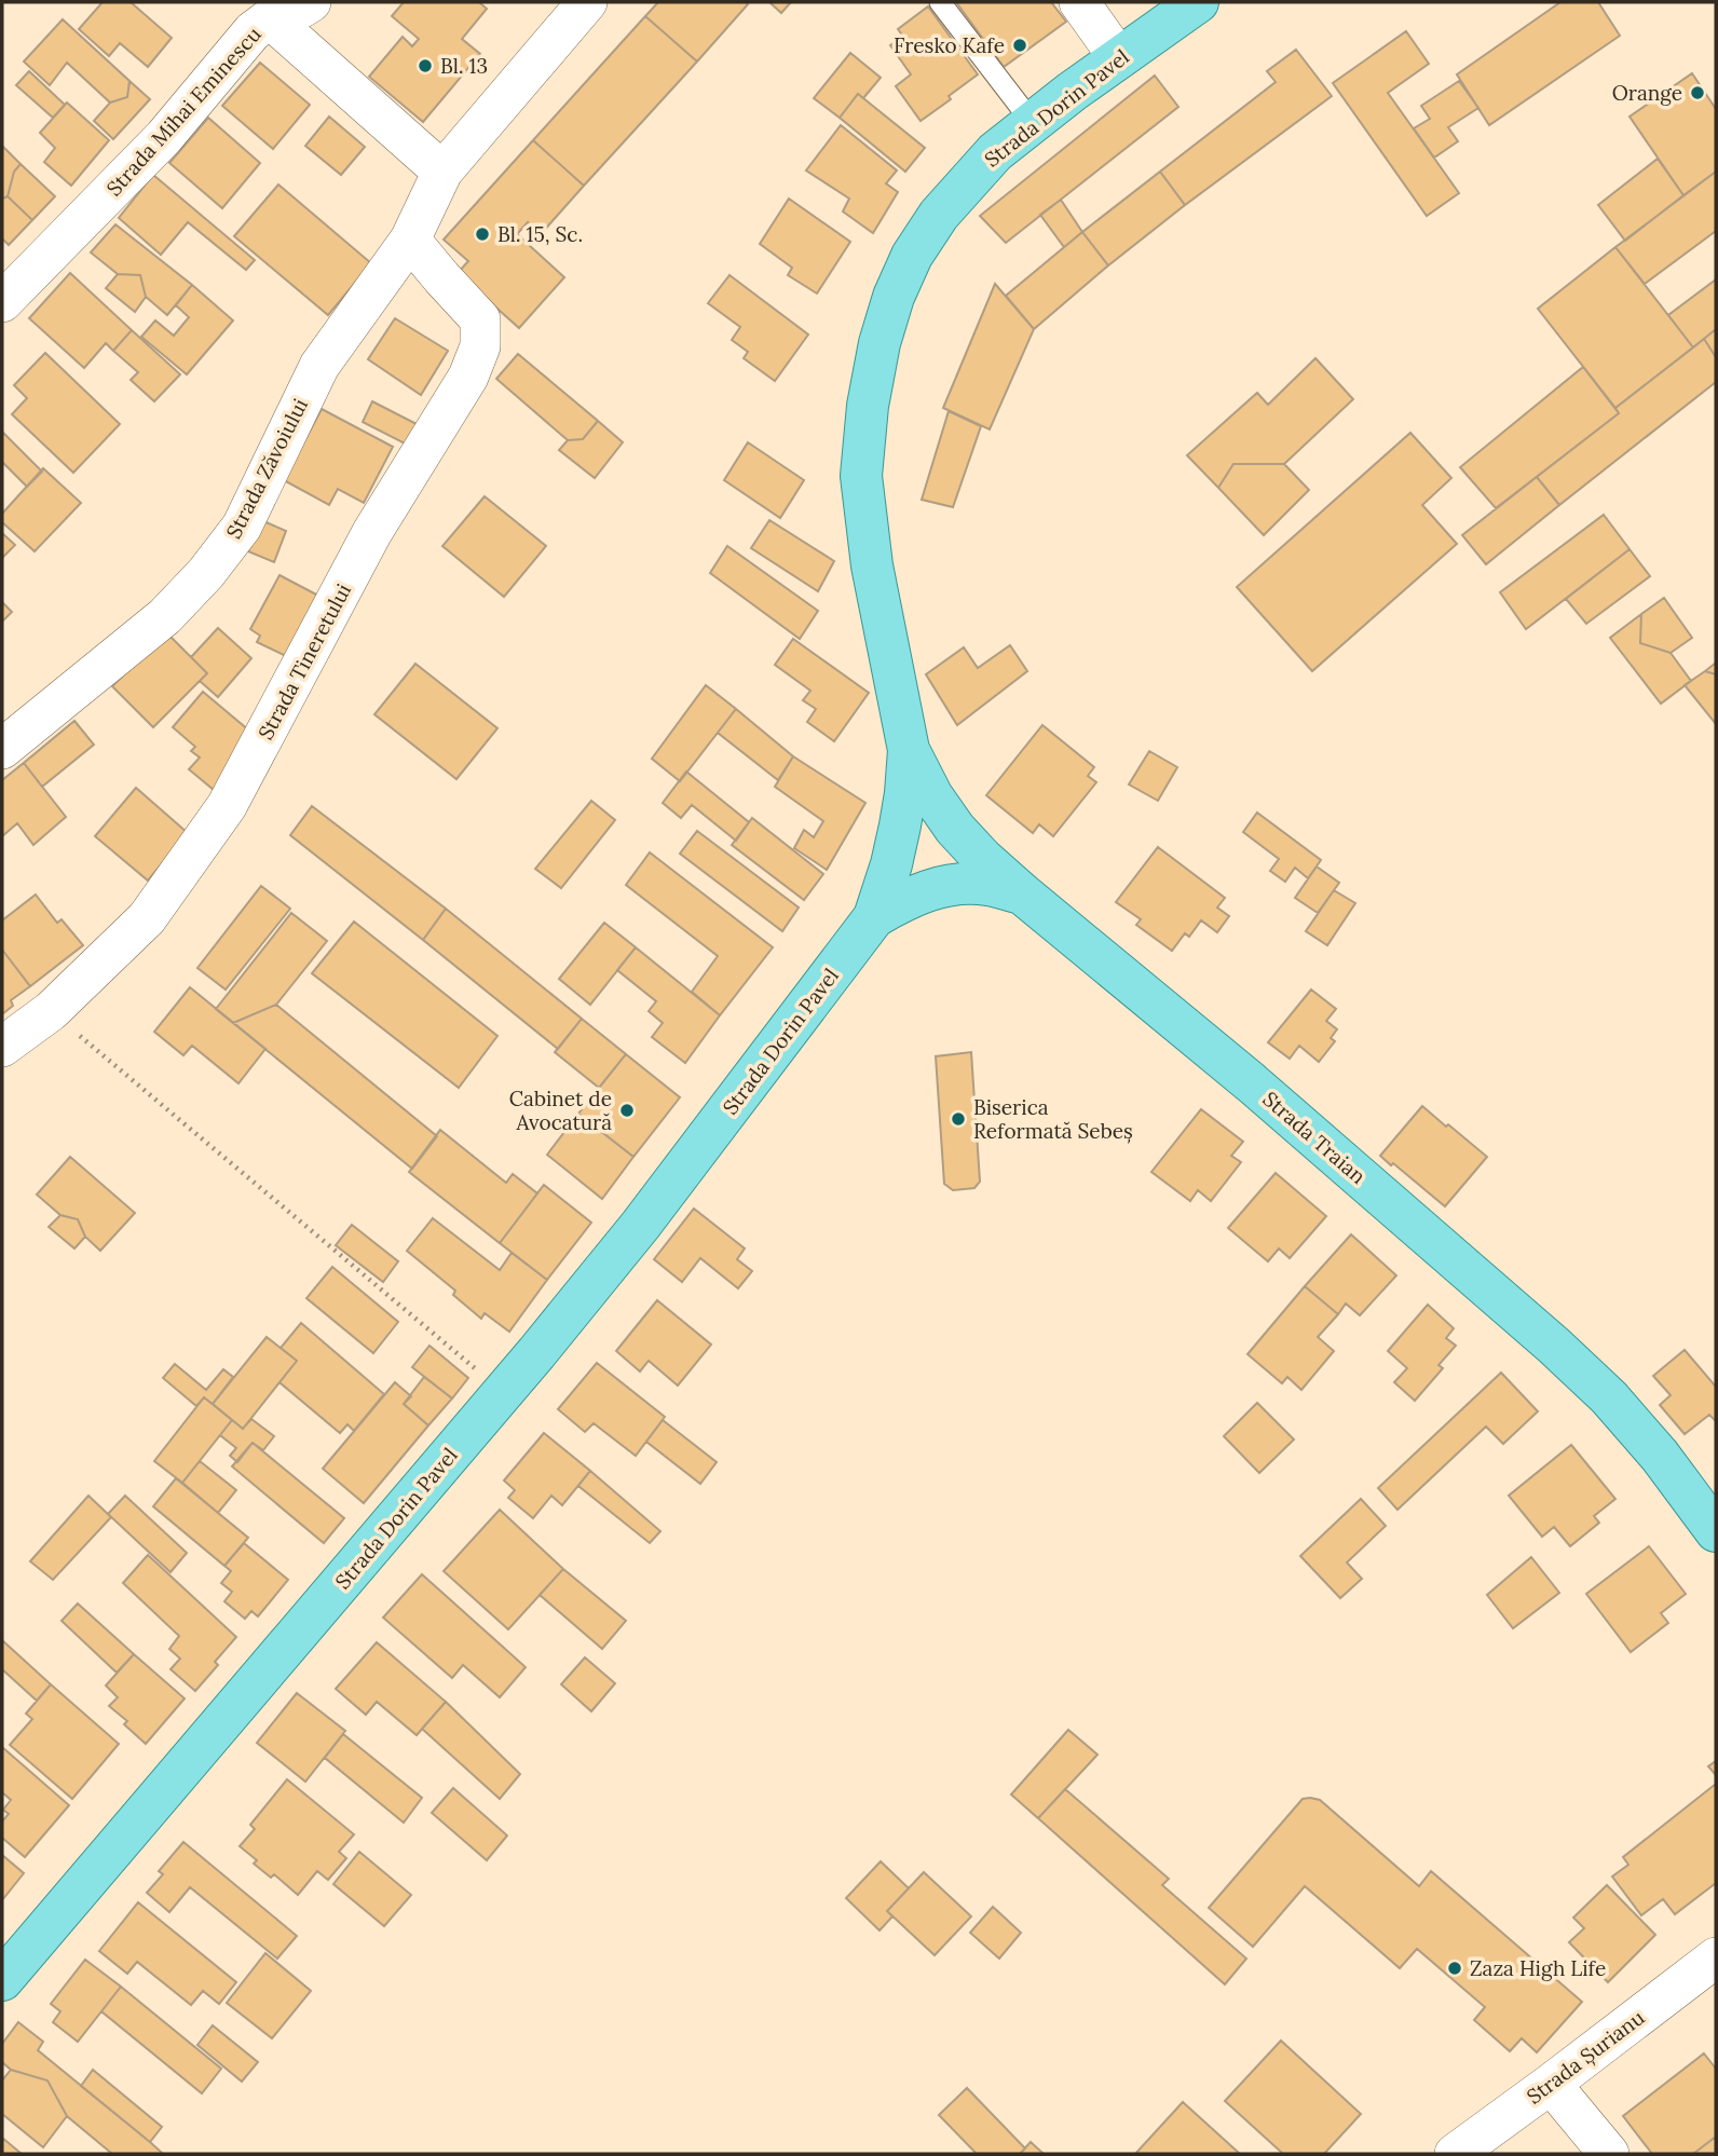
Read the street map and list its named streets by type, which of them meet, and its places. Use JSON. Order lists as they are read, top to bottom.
{
  "streets": {
    "main road": ["Strada Dorin Pavel", "Strada Traian"],
    "street": [
      "Strada Mihai Eminescu",
      "Strada Zăvoiului",
      "Strada Tineretului",
      "Strada Șurianu"
    ]
  },
  "crossings": [
    ["Strada Dorin Pavel", "Strada Traian"],
    ["Strada Mihai Eminescu", "Strada Zăvoiului"],
    ["Strada Zăvoiului", "Strada Tineretului"]
  ],
  "places": [
    "Fresko Kafe",
    "Bl. 13",
    "Orange",
    "Bl. 15, Sc.",
    "Cabinet de Avocatură",
    "Biserica Reformată Sebeș",
    "Zaza High Life"
  ]
}
